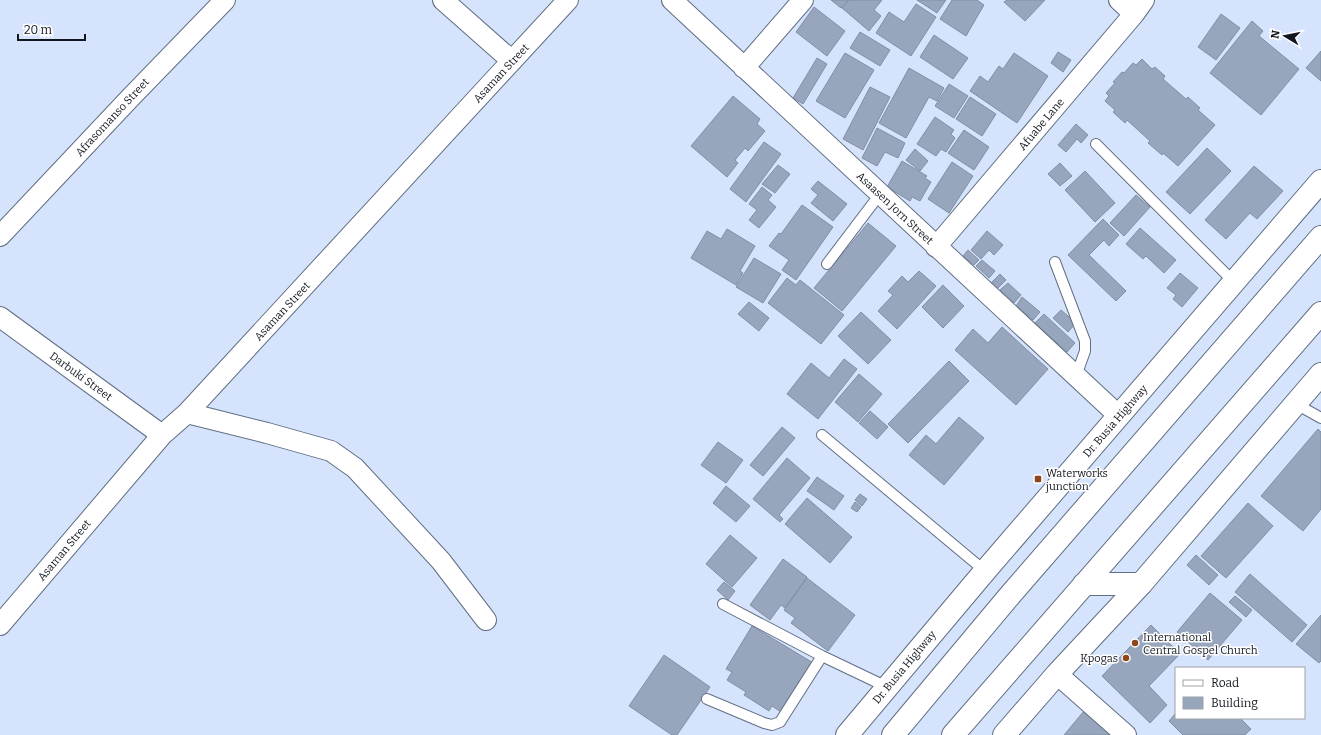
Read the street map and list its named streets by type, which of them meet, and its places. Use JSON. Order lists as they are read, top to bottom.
{
  "streets": {
    "main road": ["Dr. Busia Highway"],
    "street": [
      "Asaman Street",
      "Afrasomanso Street",
      "Afuabe Lane",
      "Asaasen Jorn Street",
      "Darbuki Street"
    ]
  },
  "crossings": [
    ["Asaman Street", "Darbuki Street"],
    ["Afuabe Lane", "Asaasen Jorn Street"],
    ["Asaasen Jorn Street", "Dr. Busia Highway"]
  ],
  "places": {
    "transit": ["Waterworks junction"],
    "other": ["International Central Gospel Church", "Kpogas"]
  },
  "legend": ["Road", "Building"],
  "scale_bar": "20 m",
  "north": "left"
}
